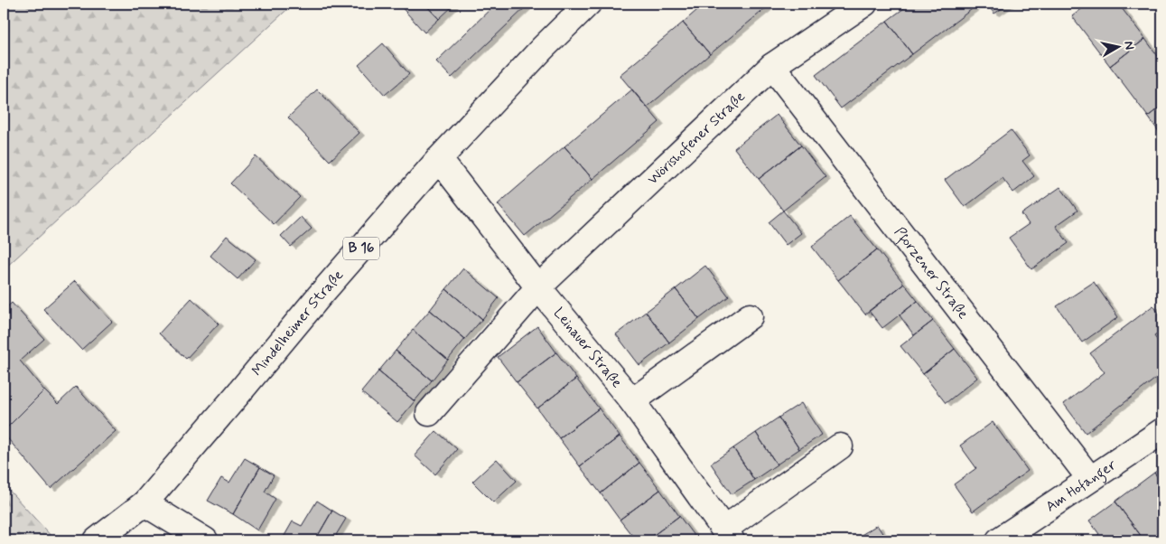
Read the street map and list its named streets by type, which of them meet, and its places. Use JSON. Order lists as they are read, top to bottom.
{
  "streets": {
    "street": [
      "Wörishofener Straße",
      "B 16",
      "Pforzener Straße",
      "Mindelheimer Straße",
      "Leinauer Straße",
      "Am Hofanger"
    ]
  },
  "crossings": [
    ["Wörishofener Straße", "Pforzener Straße"],
    ["Wörishofener Straße", "Leinauer Straße"],
    ["Pforzener Straße", "Am Hofanger"],
    ["Mindelheimer Straße", "Leinauer Straße"]
  ],
  "north": "right"
}
